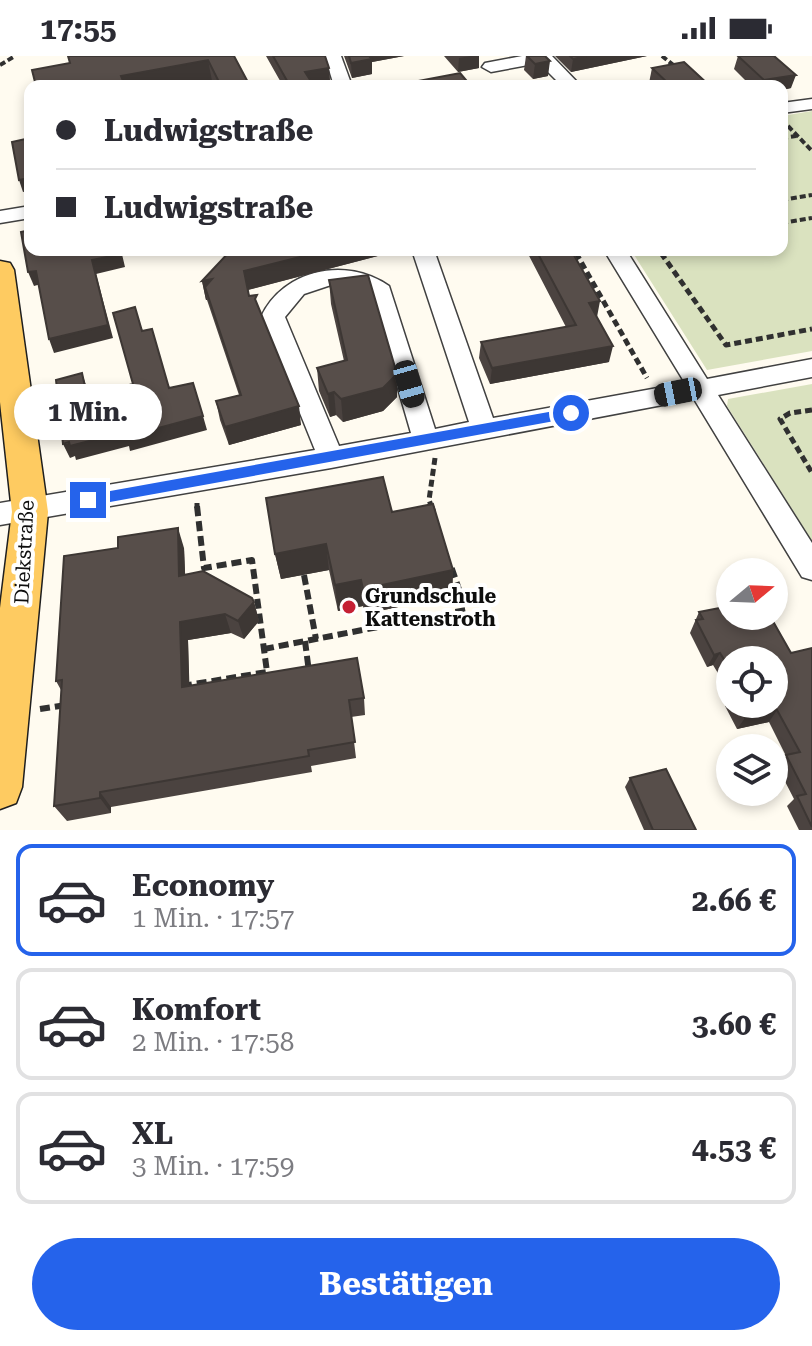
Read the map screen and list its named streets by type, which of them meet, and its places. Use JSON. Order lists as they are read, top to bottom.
{
  "streets": {
    "main road": ["Diekstraße"]
  },
  "places": ["Grundschule Kattenstroth"],
  "north": "right",
  "page": {
    "status": "17:55",
    "banner": ["Ludwigstraße", "Ludwigstraße"],
    "bubble": "1 Min.",
    "list": [
      {
        "name": "Economy",
        "note": "1 Min. · 17:57",
        "value": "2.66 €"
      },
      {
        "name": "Komfort",
        "note": "2 Min. · 17:58",
        "value": "3.60 €"
      },
      {
        "name": "XL",
        "note": "3 Min. · 17:59",
        "value": "4.53 €"
      }
    ],
    "buttons": "Bestätigen"
  }
}
